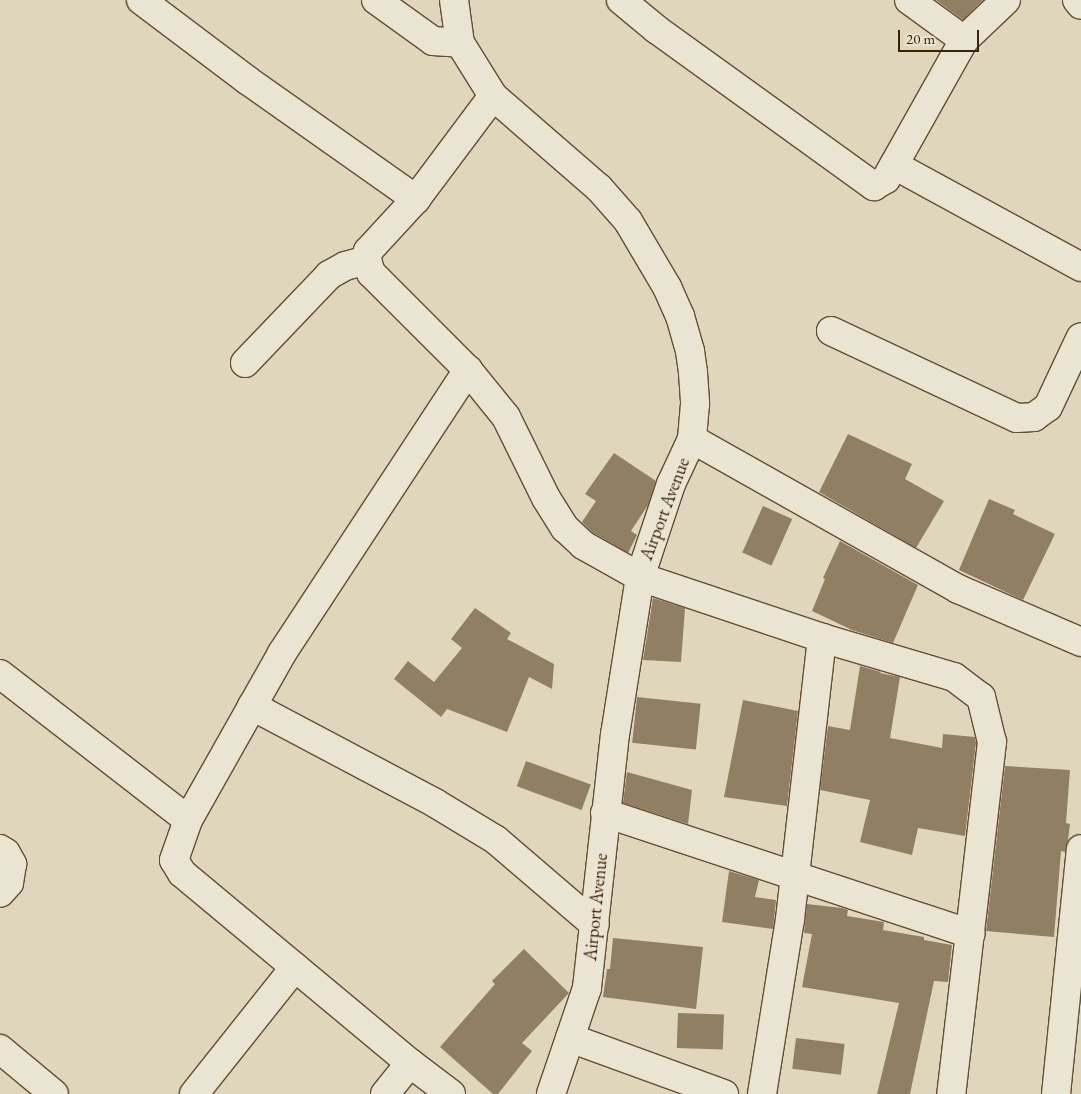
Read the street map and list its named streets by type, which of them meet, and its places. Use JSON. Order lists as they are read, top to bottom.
{
  "streets": {
    "street": ["Airport Avenue"]
  },
  "scale_bar": "20 m"
}
